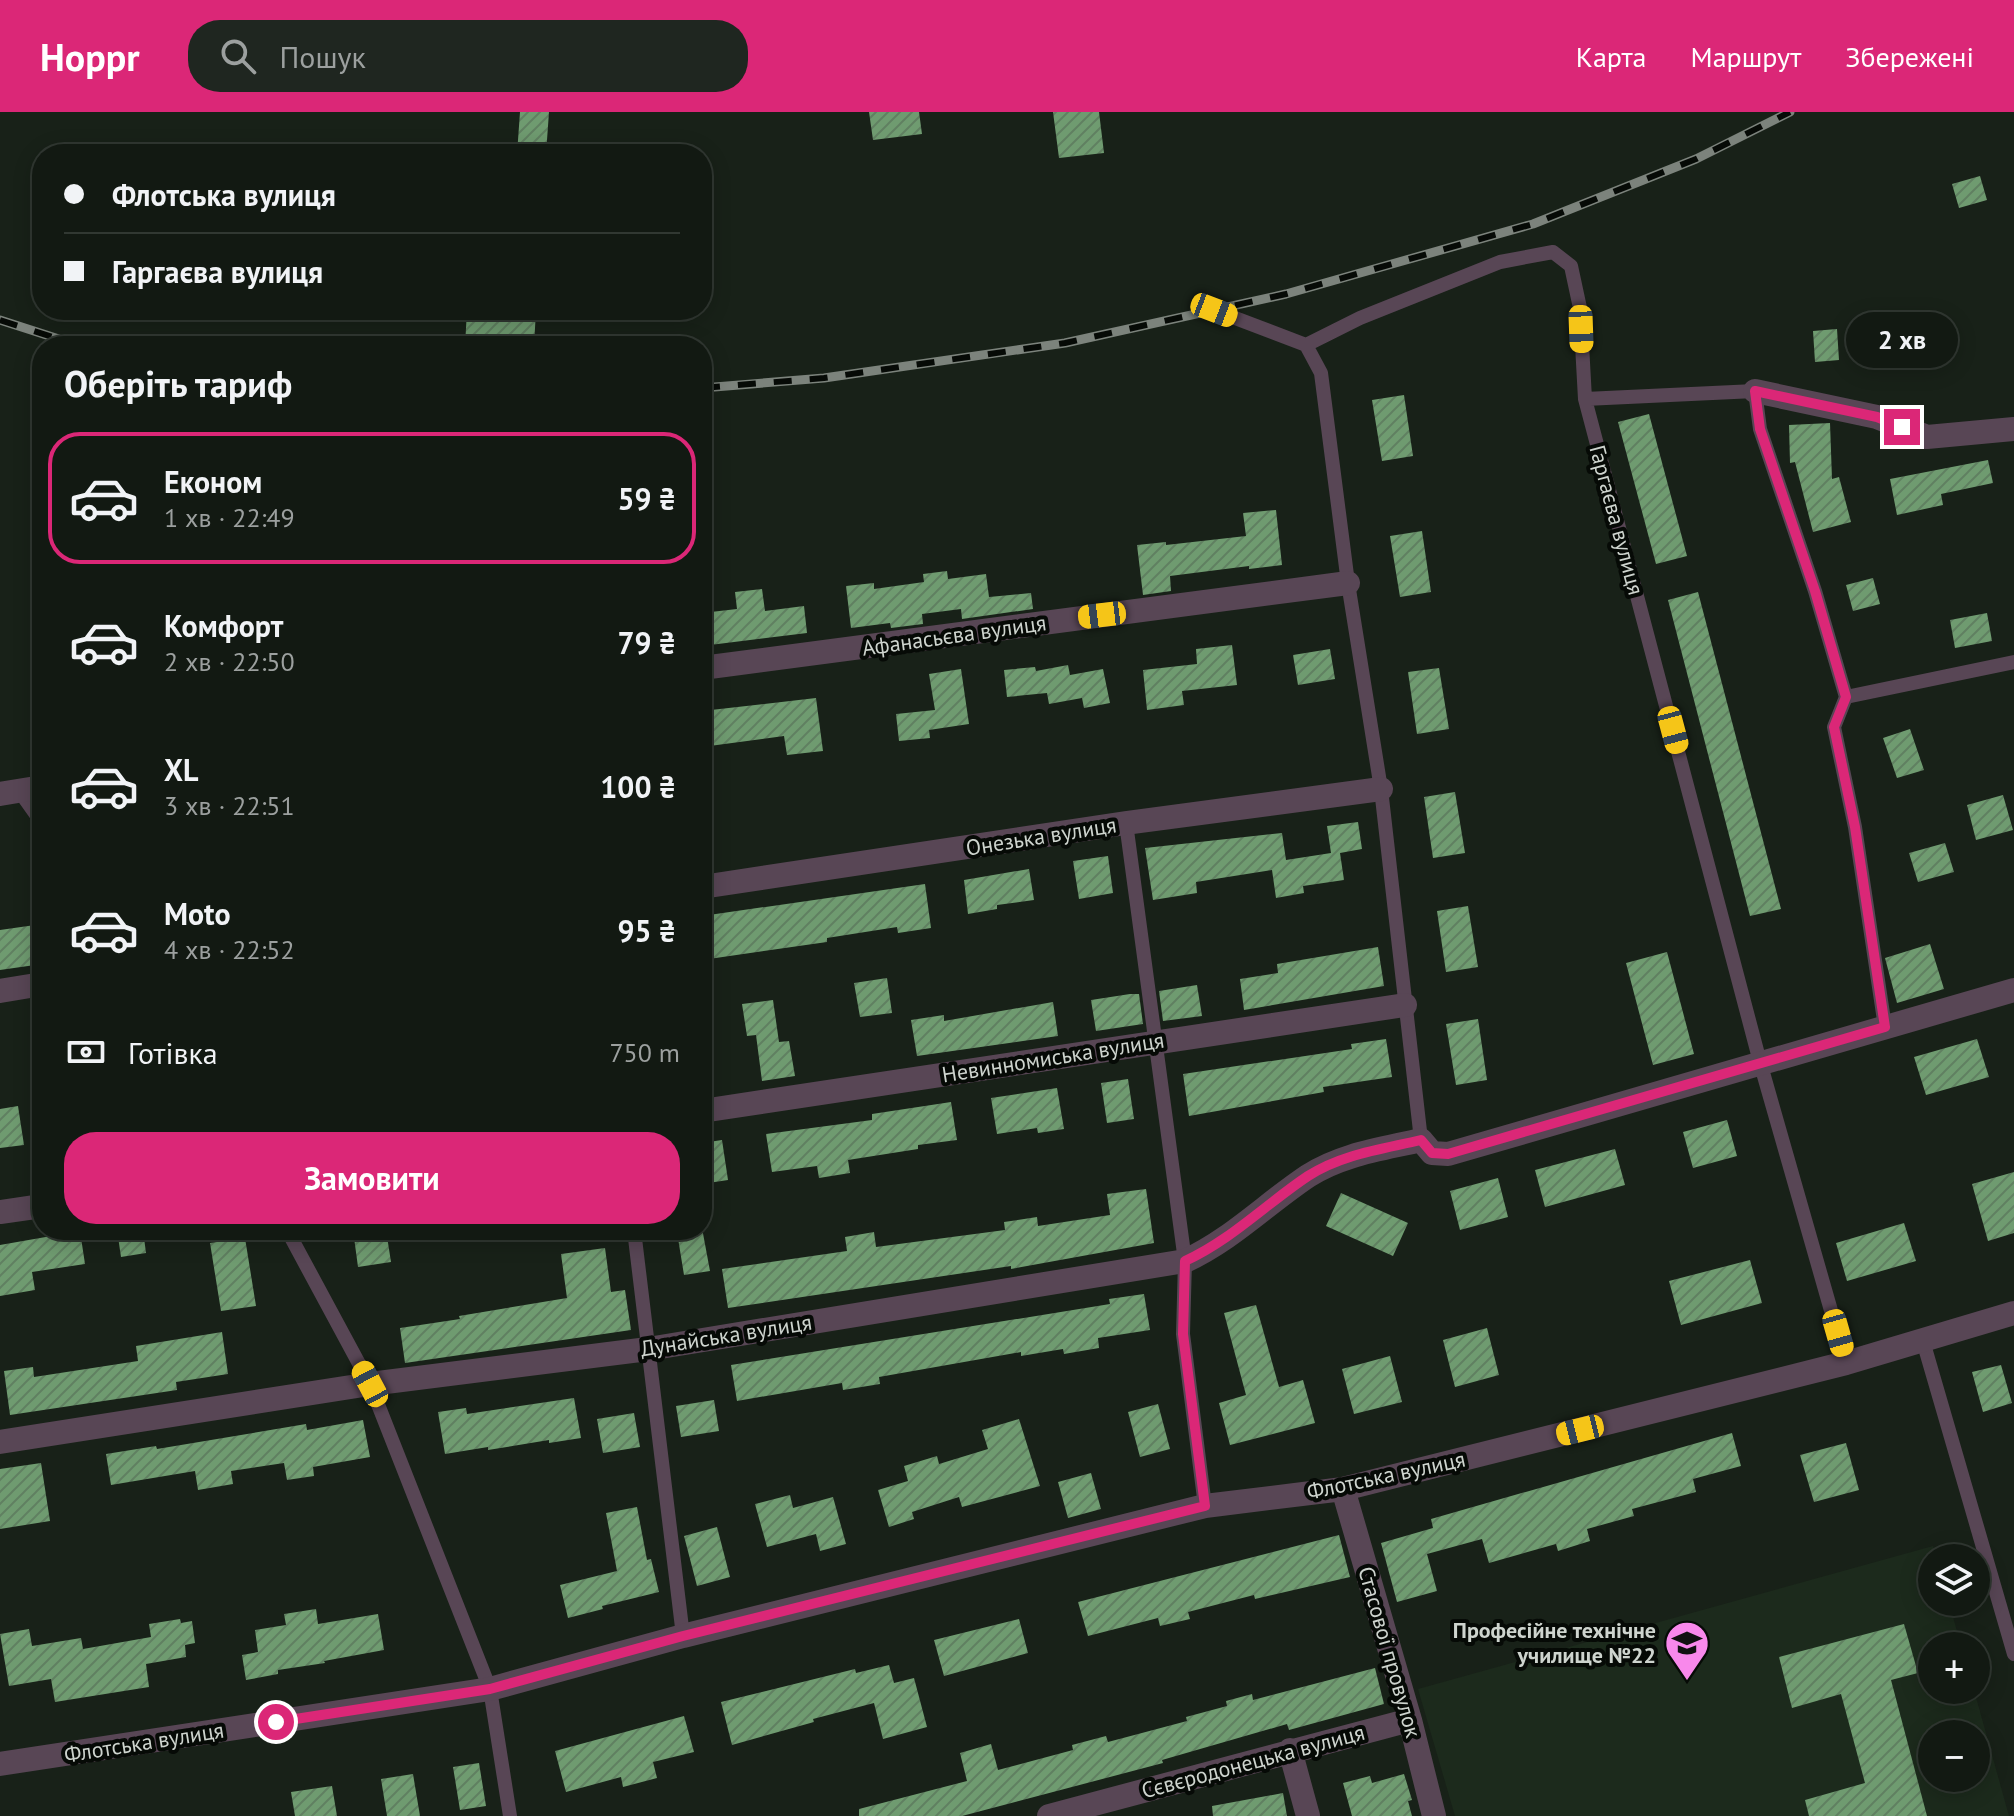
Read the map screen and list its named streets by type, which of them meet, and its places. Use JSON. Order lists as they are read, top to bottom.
{
  "streets": {
    "street": [
      "Афанасьєва вулиця",
      "Онезька вулиця",
      "Невинномиська вулиця",
      "Дунайська вулиця",
      "Флотська вулиця",
      "Стасової провулок",
      "Сєвєродонецька вулиця"
    ],
    "lane": ["Гаргаєва вулиця"]
  },
  "crossings": [
    ["Гаргаєва вулиця", "Флотська вулиця"],
    ["Флотська вулиця", "Стасової провулок"],
    ["Стасової провулок", "Сєвєродонецька вулиця"]
  ],
  "places": {
    "school or university": ["Професійне технічне училище №22"]
  },
  "page": {
    "header": "Hoppr",
    "search": "Пошук",
    "nav": ["Карта", "Маршрут", "Збережені"],
    "banner": ["Флотська вулиця", "Гаргаєва вулиця"],
    "bubble": "2 хв",
    "heading": "Оберіть тариф",
    "list": [
      {
        "name": "Економ",
        "note": "1 хв · 22:49",
        "value": "59 ₴"
      },
      {
        "name": "Комфорт",
        "note": "2 хв · 22:50",
        "value": "79 ₴"
      },
      {
        "name": "XL",
        "note": "3 хв · 22:51",
        "value": "100 ₴"
      },
      {
        "name": "Moto",
        "note": "4 хв · 22:52",
        "value": "95 ₴"
      }
    ],
    "pay": ["Готівка", "750 m"],
    "buttons": "Замовити",
    "map_buttons": ["+", "−"]
  }
}
